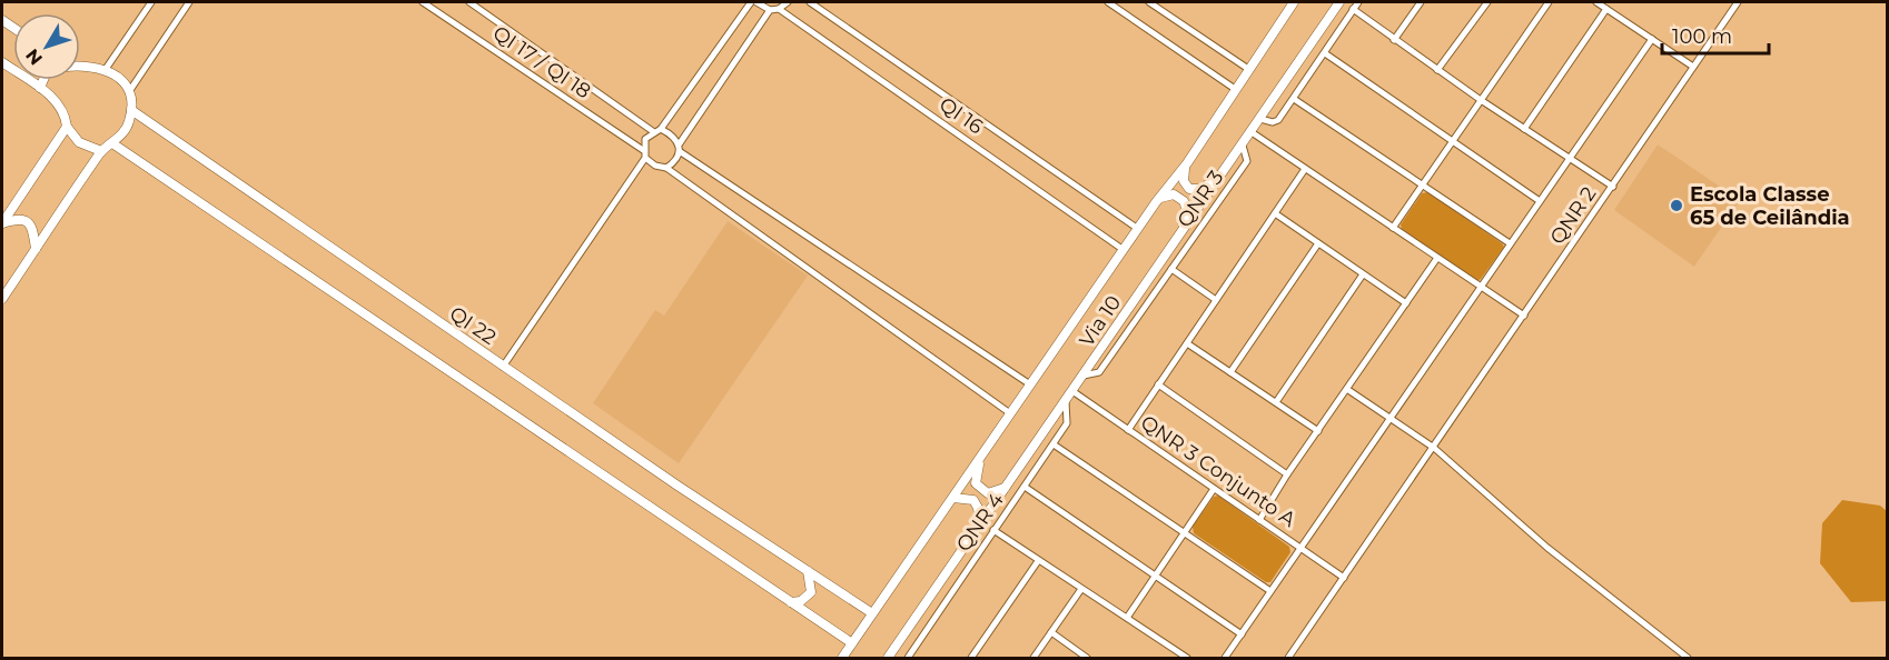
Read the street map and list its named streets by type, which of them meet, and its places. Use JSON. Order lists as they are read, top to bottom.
{
  "streets": {
    "street": [
      "QI 17 / QI 18",
      "QI 16",
      "QNR 3",
      "QNR 2",
      "Via 10",
      "QI 22",
      "QNR 3 Conjunto A",
      "QNR 4"
    ]
  },
  "crossings": [
    ["QI 16", "Via 10"],
    ["QNR 3", "Via 10"],
    ["QNR 2", "QNR 3 Conjunto A"],
    ["Via 10", "QI 22"],
    ["Via 10", "QNR 3 Conjunto A"],
    ["Via 10", "QNR 4"]
  ],
  "places": ["Escola Classe 65 de Ceilândia"],
  "scale_bar": "100 m",
  "north": "bottom left"
}
